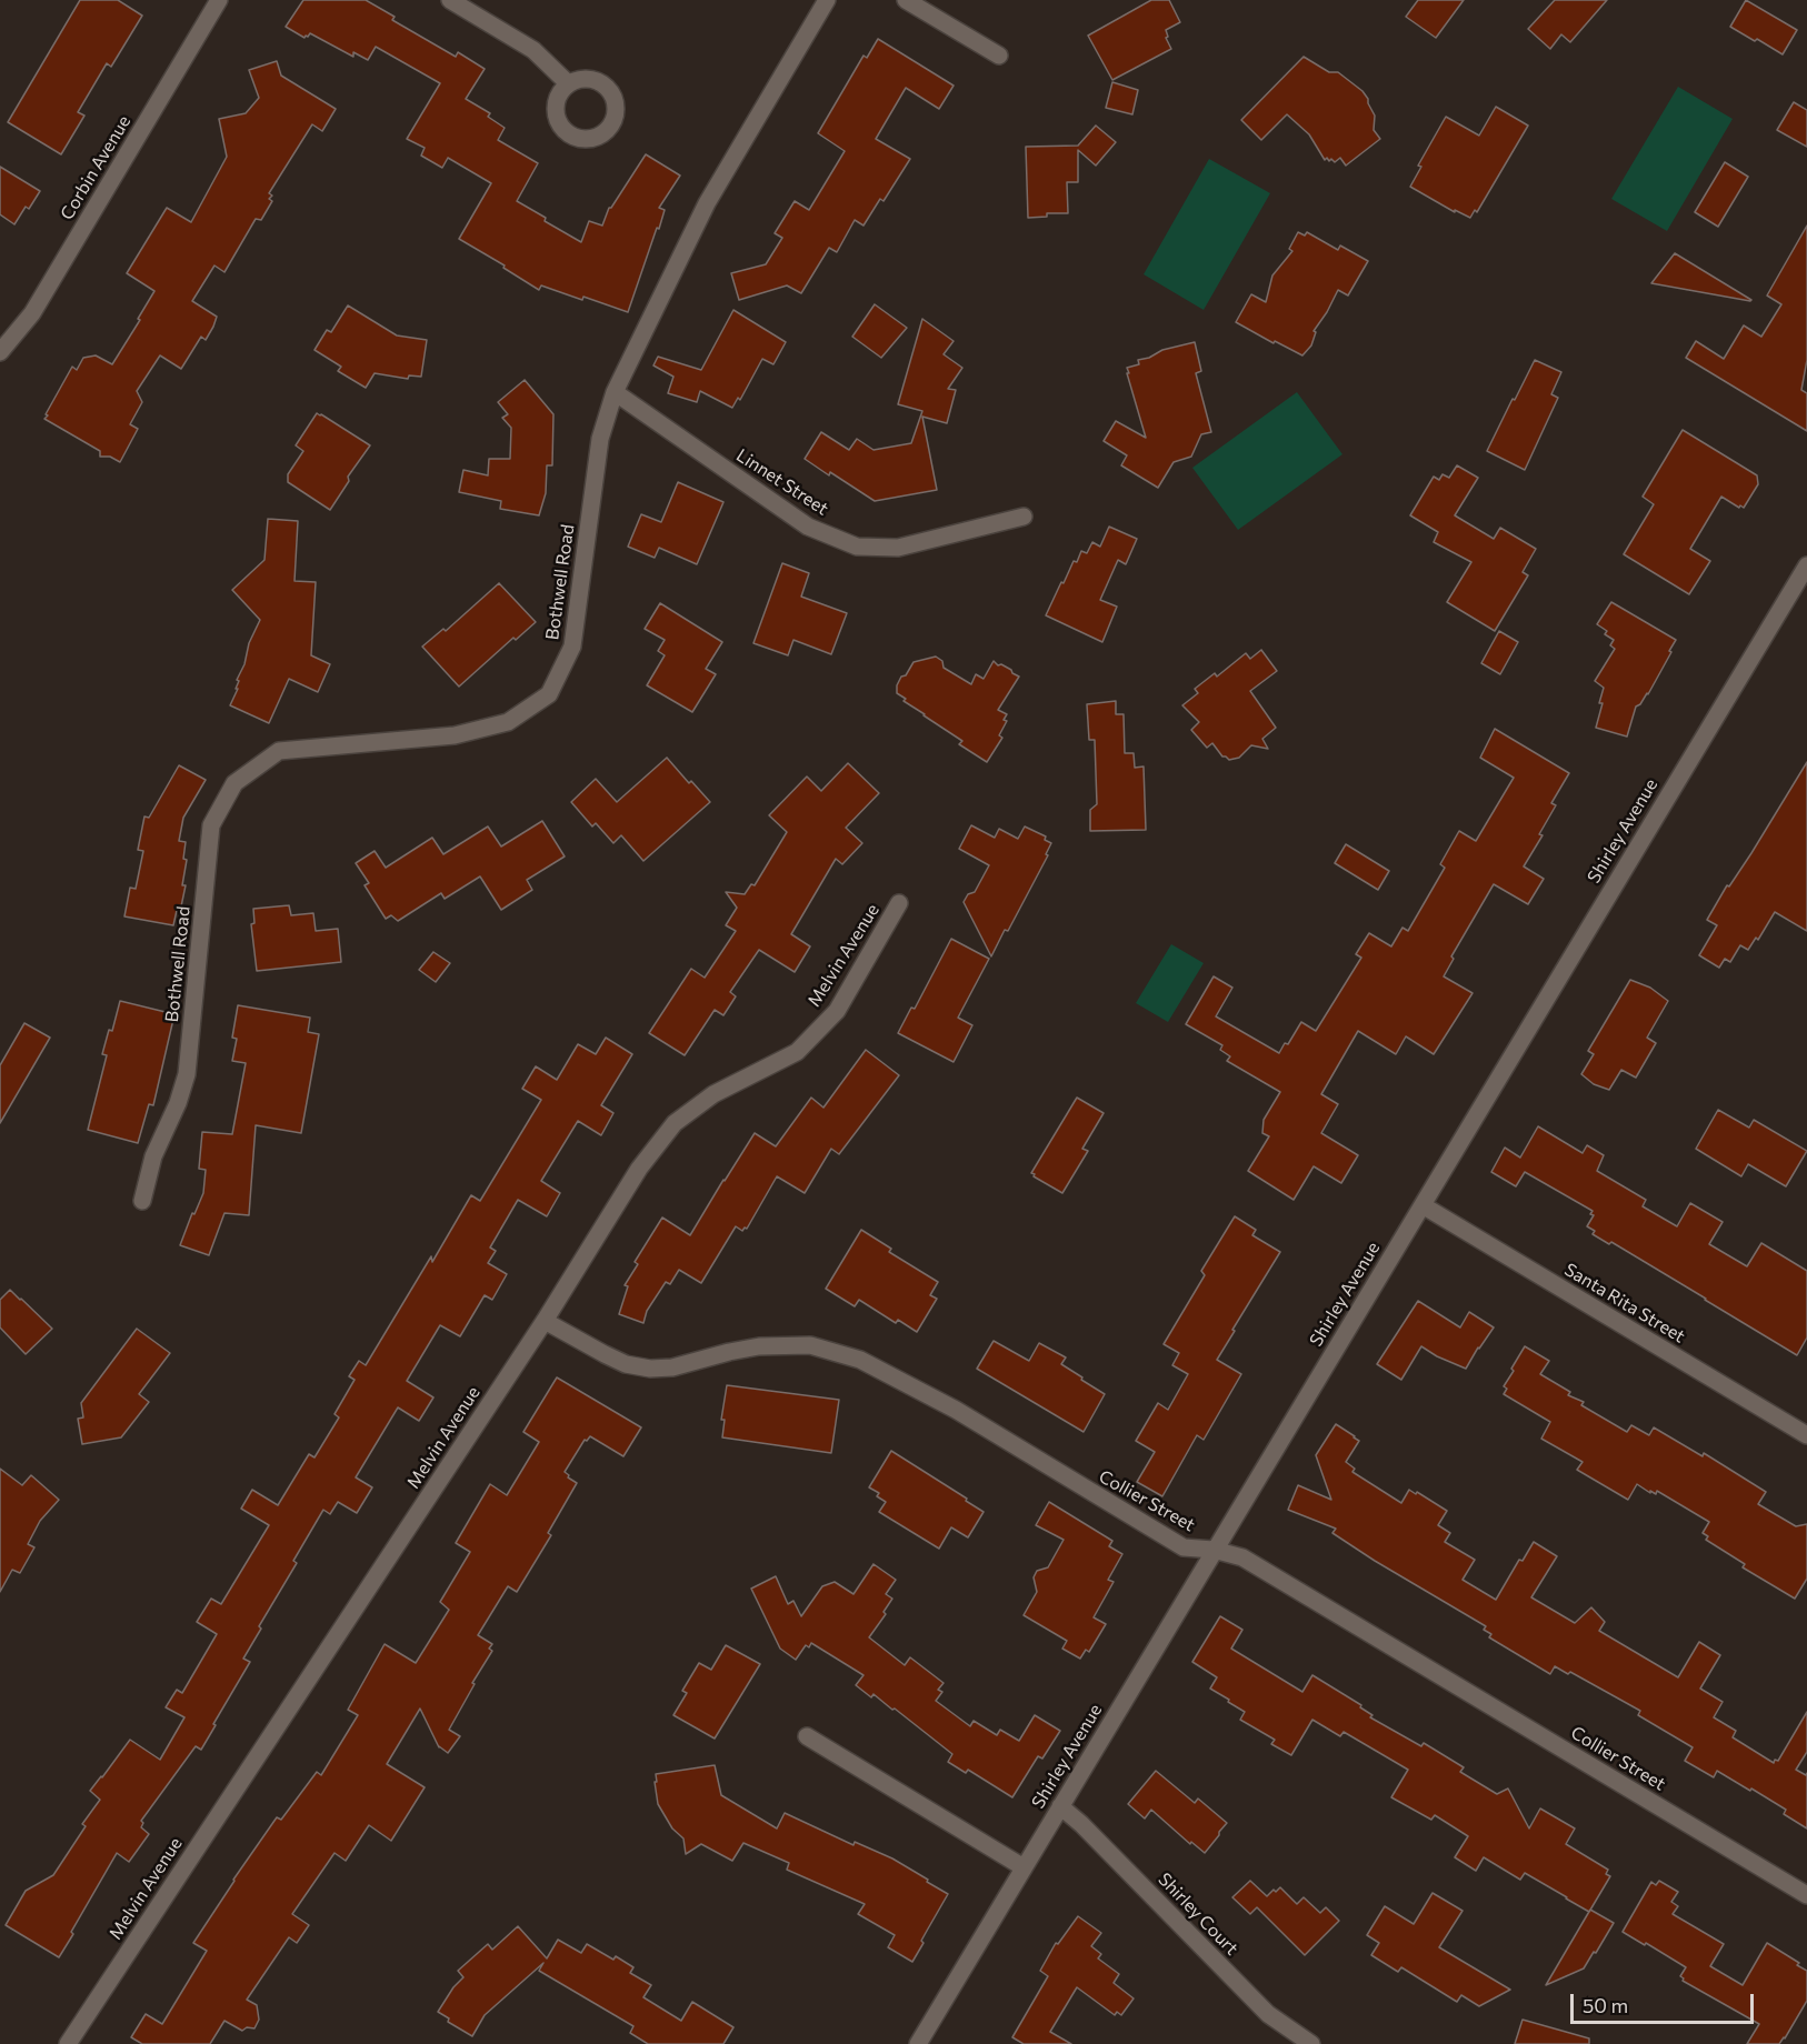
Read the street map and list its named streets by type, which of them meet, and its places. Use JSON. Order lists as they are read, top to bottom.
{
  "streets": {
    "street": [
      "Corbin Avenue",
      "Linnet Street",
      "Bothwell Road",
      "Shirley Avenue",
      "Melvin Avenue",
      "Santa Rita Street",
      "Collier Street",
      "Shirley Court"
    ]
  },
  "crossings": [
    ["Linnet Street", "Bothwell Road"],
    ["Shirley Avenue", "Santa Rita Street"],
    ["Shirley Avenue", "Collier Street"],
    ["Shirley Avenue", "Shirley Court"],
    ["Melvin Avenue", "Collier Street"]
  ],
  "scale_bar": "50 m"
}
